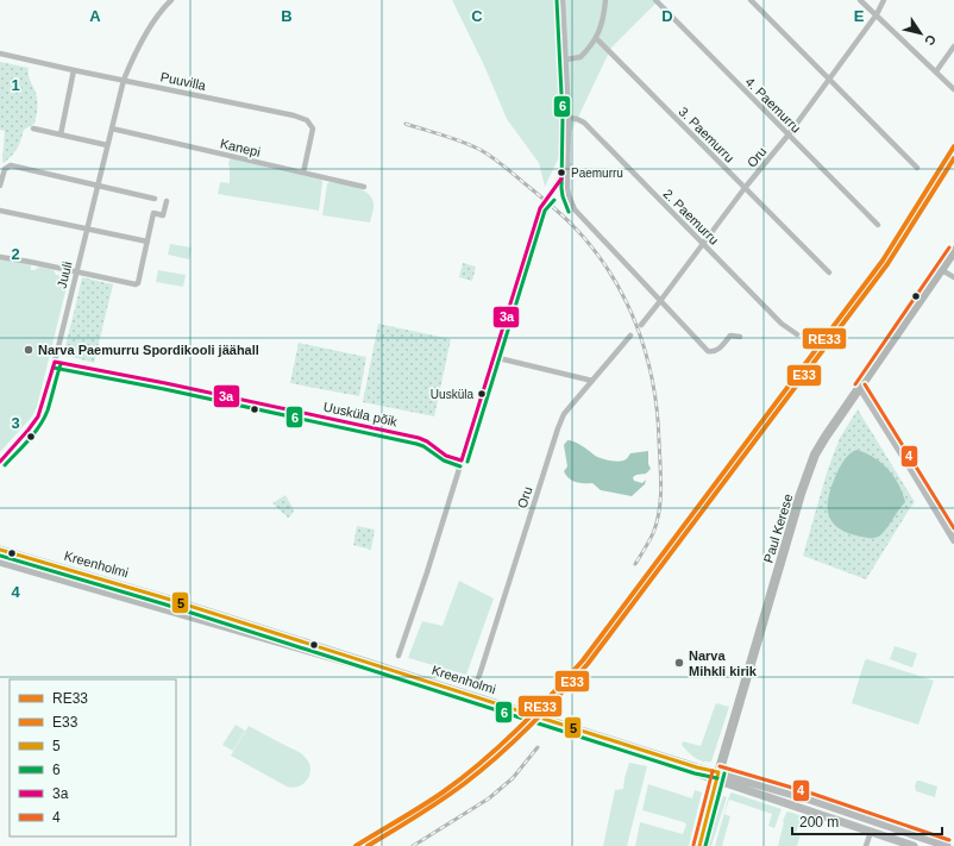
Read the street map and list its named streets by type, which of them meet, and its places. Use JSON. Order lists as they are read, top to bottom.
{
  "streets": {
    "highway": ["Paul Kerese"],
    "main road": ["Kreenholmi"],
    "street": [
      "Puuvilla",
      "4. Paemurru",
      "3. Paemurru",
      "Kanepi",
      "Oru",
      "2. Paemurru",
      "Juuli",
      "Uusküla põik"
    ]
  },
  "crossings": [
    ["Puuvilla", "Kanepi"],
    ["Puuvilla", "Juuli"],
    ["4. Paemurru", "Oru"],
    ["3. Paemurru", "Oru"],
    ["Kanepi", "Juuli"],
    ["Oru", "2. Paemurru"],
    ["Juuli", "Uusküla põik"],
    ["Paul Kerese", "Kreenholmi"]
  ],
  "places": [
    "Paemurru",
    "Narva Paemurru Spordikooli jäähall",
    "Uusküla",
    "Narva Mihkli kirik"
  ],
  "lines": [
    "transit line 6",
    "transit line RE33",
    "transit line E33",
    "transit line 3a",
    "transit line 4",
    "transit line 5"
  ],
  "legend": [
    "RE33",
    "E33",
    "5",
    "6",
    "3a",
    "4"
  ],
  "scale_bar": "200 m",
  "north": "bottom right",
  "grid": {
    "columns": [
      "A",
      "B",
      "C",
      "D",
      "E"
    ],
    "rows": [
      "1",
      "2",
      "3",
      "4"
    ]
  }
}
